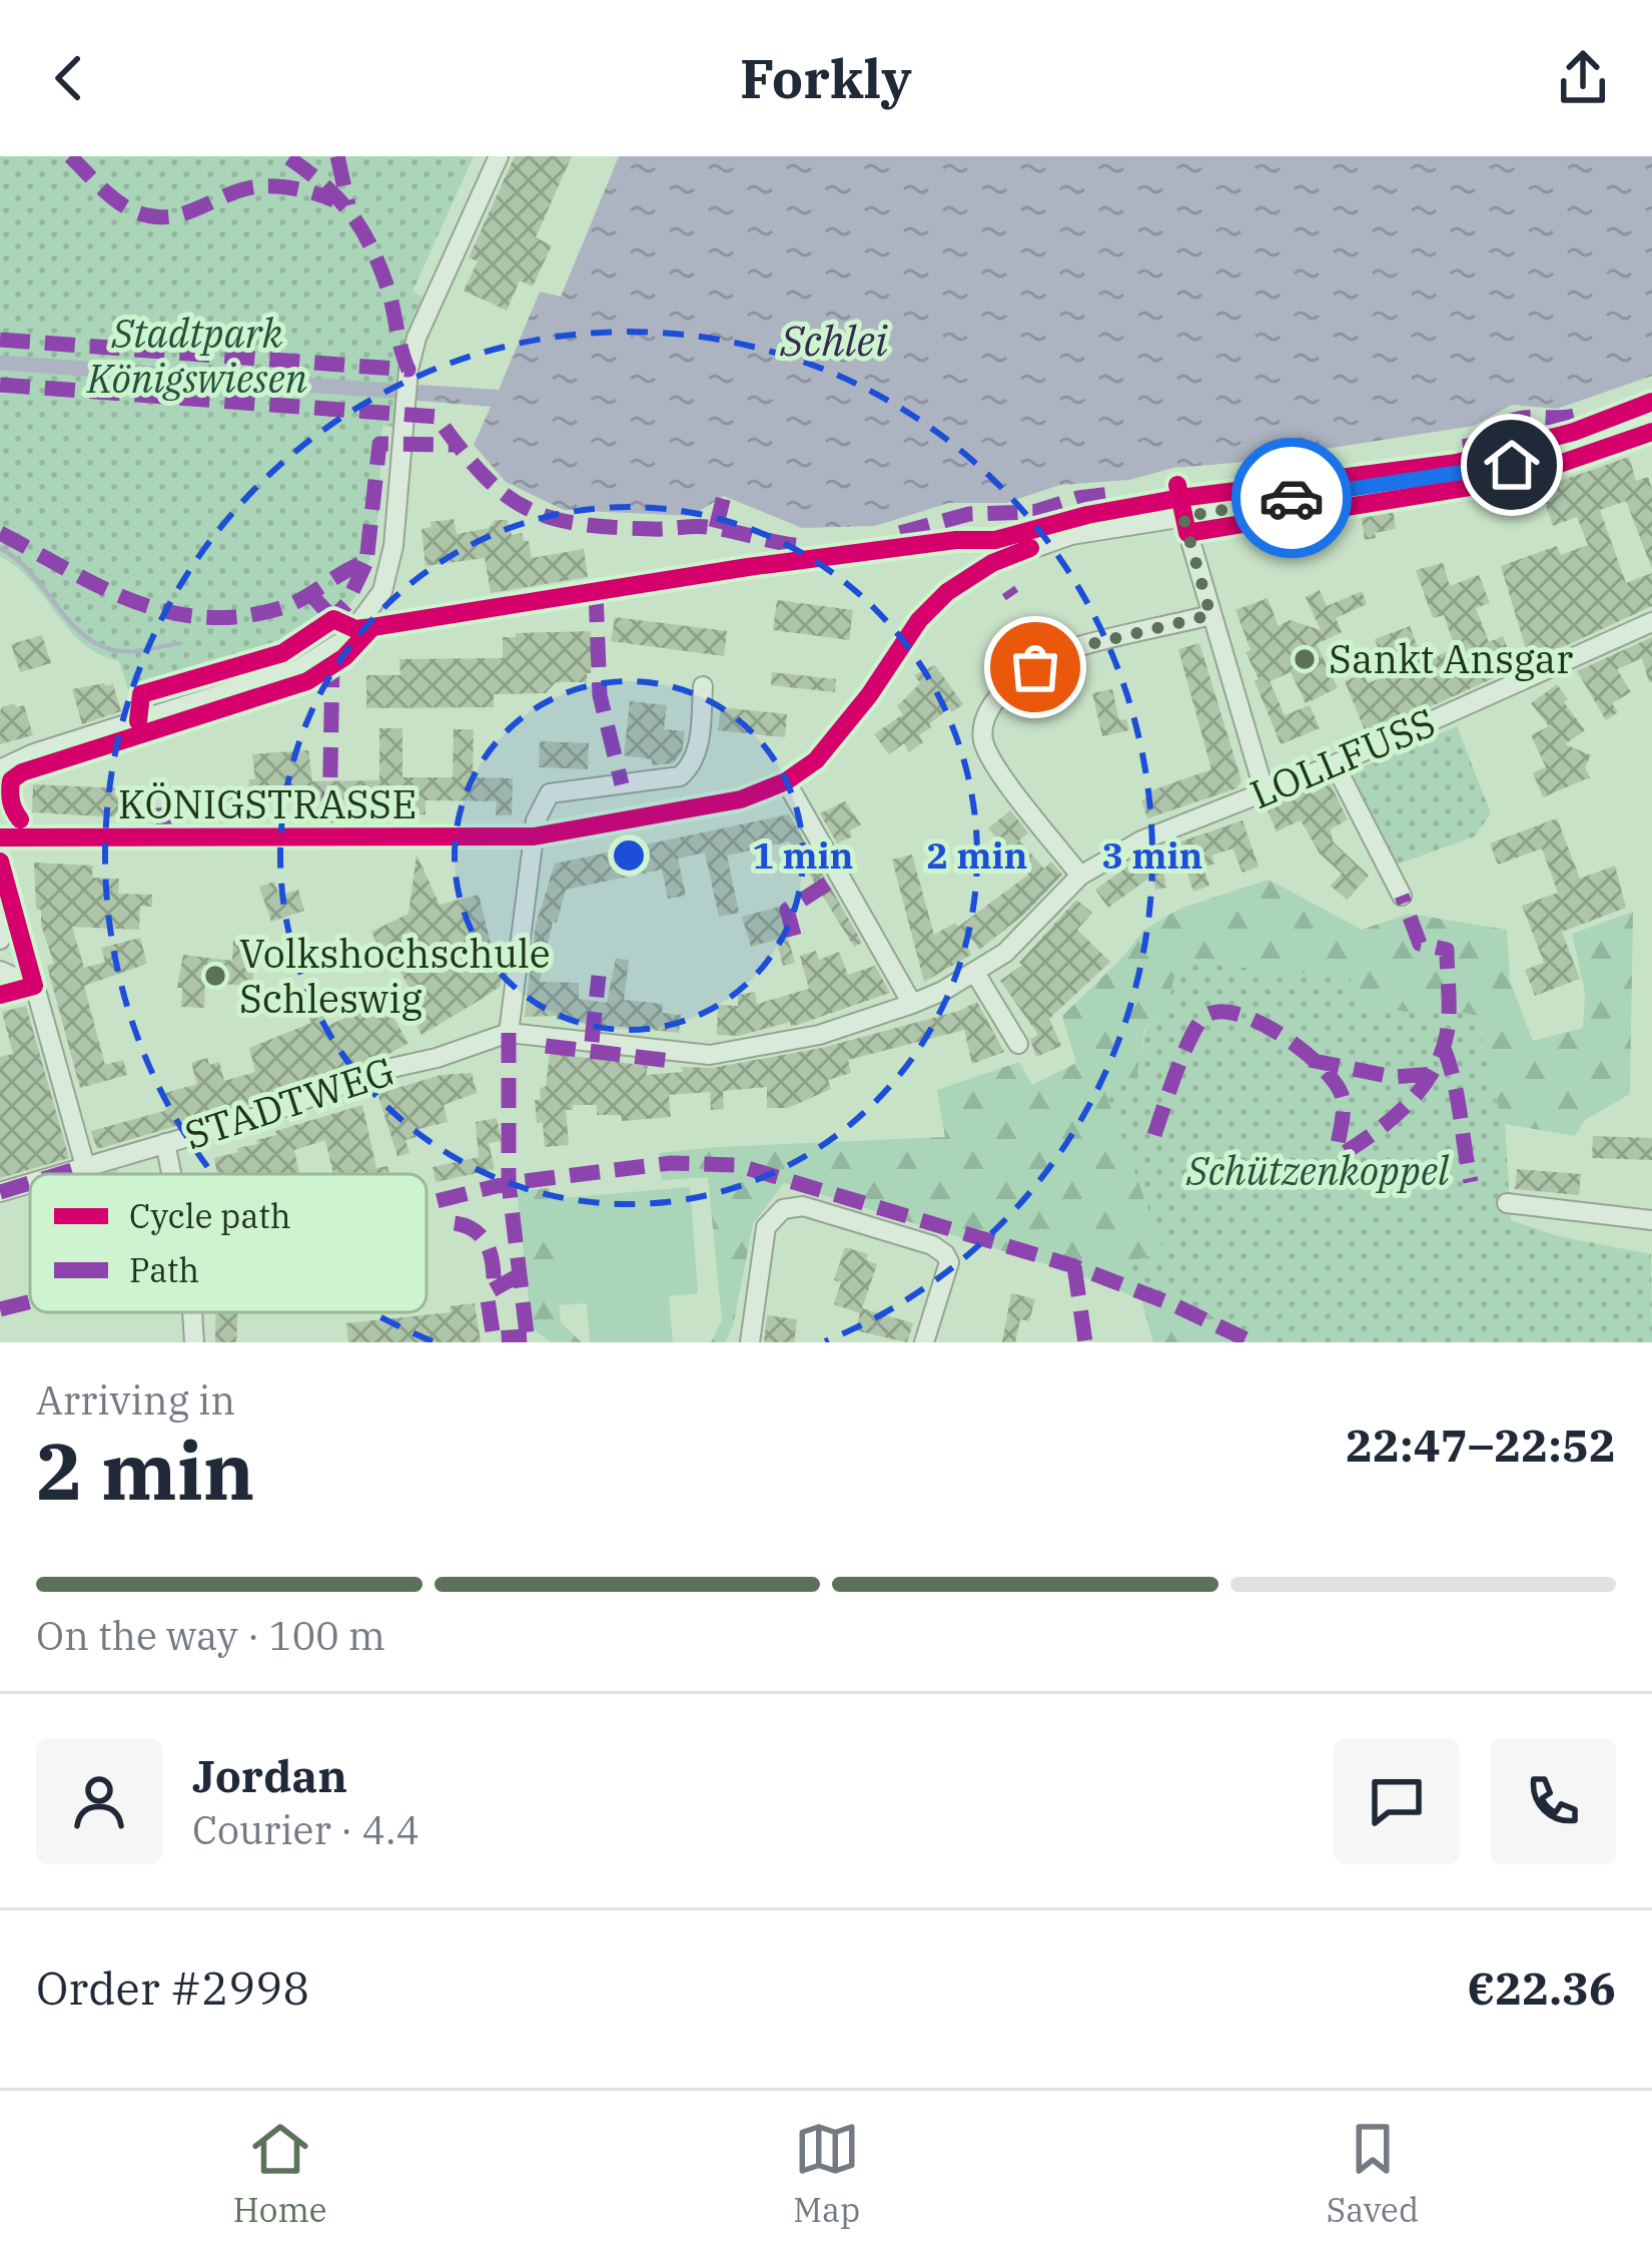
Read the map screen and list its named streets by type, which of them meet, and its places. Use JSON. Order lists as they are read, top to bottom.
{
  "streets": {
    "street": ["LOLLFUSS", "KÖNIGSTRASSE", "STADTWEG"]
  },
  "crossings": [
    ["LOLLFUSS", "STADTWEG"]
  ],
  "water": ["Schlei"],
  "parks": ["Stadtpark Königswiesen", "Schützenkoppel"],
  "places": ["Sankt Ansgar", "Volkshochschule Schleswig"],
  "legend": ["Cycle path", "Path"],
  "page": {
    "header": "Forkly",
    "heading": ["2 min", "Arriving in", "22:47–22:52"],
    "panel": [
      "Jordan",
      "Courier · 4.4",
      "Order #2998",
      "€22.36"
    ],
    "bar": "On the way · 100 m",
    "tabs": ["Home", "Map", "Saved"]
  },
  "rings": ["1 min", "2 min", "3 min"]
}
